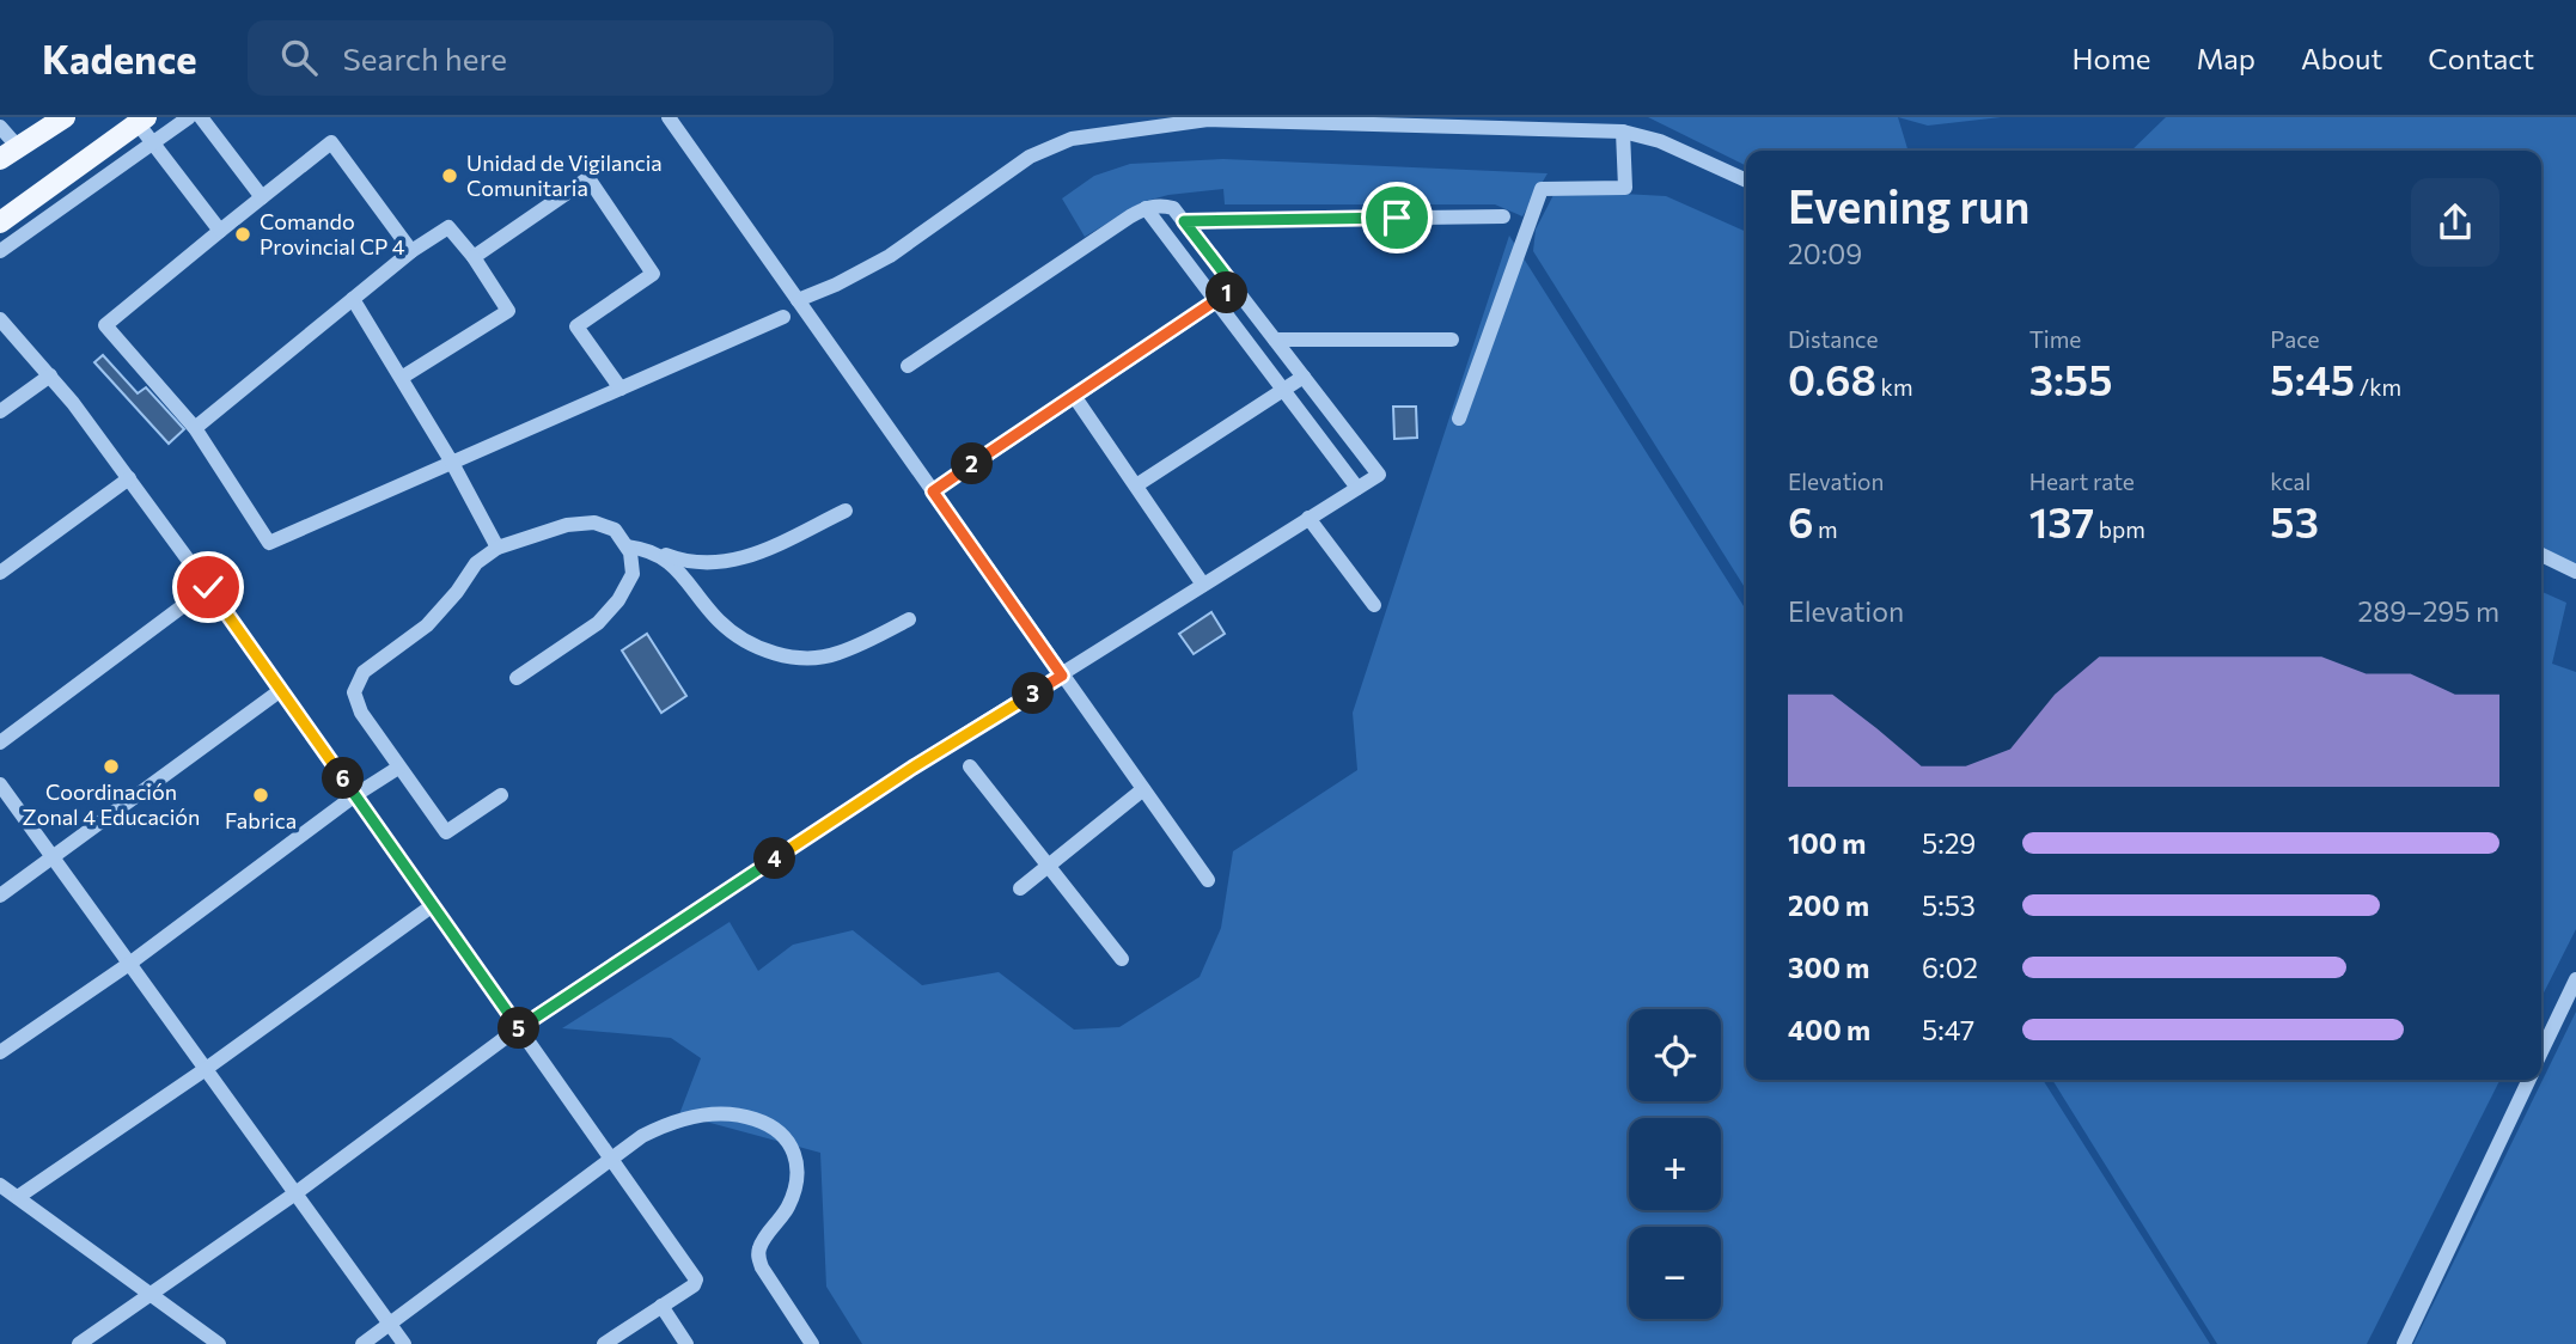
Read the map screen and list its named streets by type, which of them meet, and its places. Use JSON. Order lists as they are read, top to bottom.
{
  "places": [
    "Unidad de Vigilancia Comunitaria",
    "Comando Provincial CP 4",
    "Coordinación Zonal 4 Educación",
    "Fabrica"
  ],
  "page": {
    "header": "Kadence",
    "search": "Search here",
    "nav": [
      "Home",
      "Map",
      "About",
      "Contact"
    ],
    "heading": ["Evening run", "20:09"],
    "pins": [
      "1",
      "2",
      "3",
      "6",
      "4",
      "5"
    ],
    "stats": [
      ["Distance", "0.68 km"],
      ["Time", "3:55"],
      ["Pace", "5:45 /km"],
      ["Elevation", "6 m"],
      ["Heart rate", "137 bpm"],
      ["kcal", "53"]
    ],
    "chart": ["Elevation", "289–295 m"],
    "list": [
      {
        "name": "100 m",
        "note": "5:29"
      },
      {
        "name": "200 m",
        "note": "5:53"
      },
      {
        "name": "300 m",
        "note": "6:02"
      },
      {
        "name": "400 m",
        "note": "5:47"
      }
    ],
    "map_buttons": ["+", "−"]
  }
}
